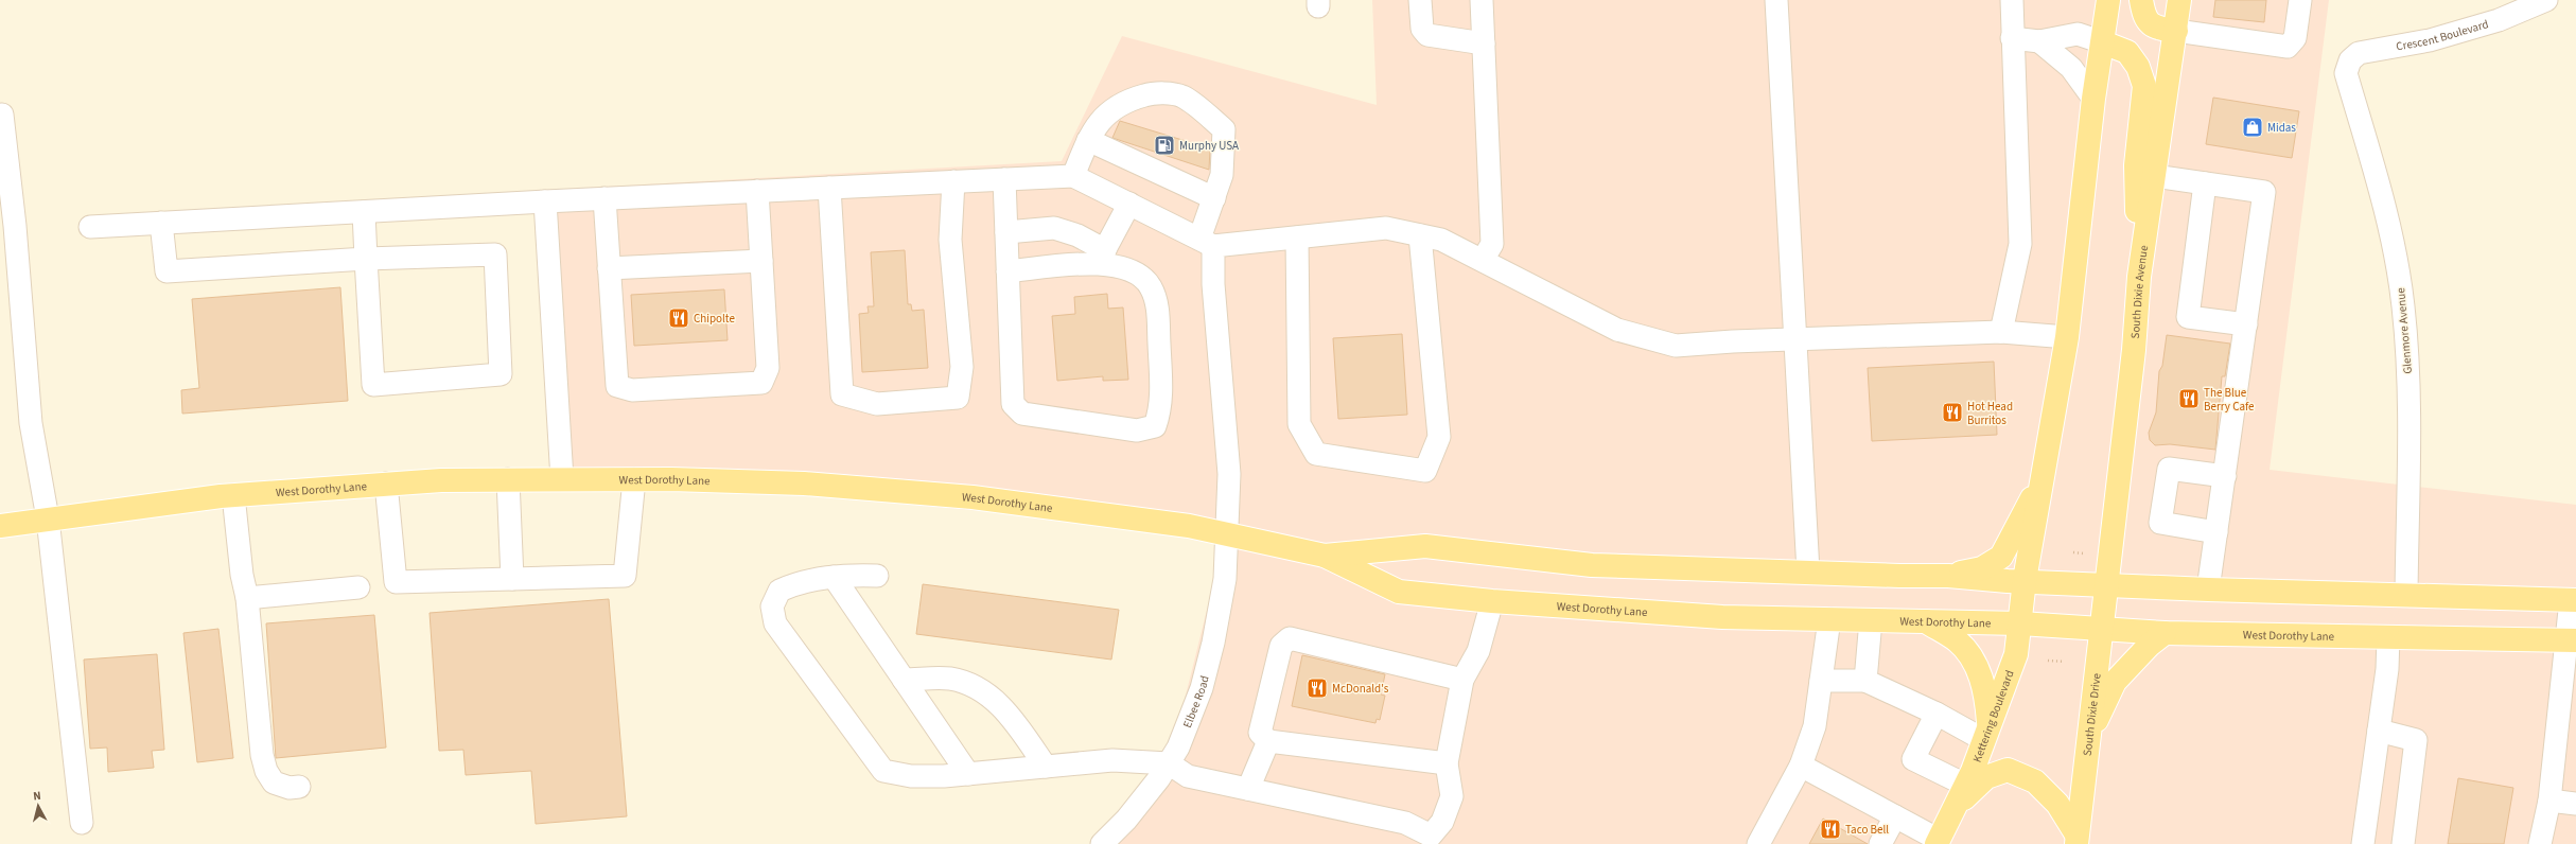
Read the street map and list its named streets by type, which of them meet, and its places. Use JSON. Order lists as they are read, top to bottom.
{
  "streets": {
    "main road": [
      "South Dixie Avenue",
      "West Dorothy Lane",
      "South Dixie Drive",
      "Kettering Boulevard"
    ],
    "street": ["Crescent Boulevard", "Glenmore Avenue", "Elbee Road"]
  },
  "crossings": [
    ["Crescent Boulevard", "Glenmore Avenue"],
    ["South Dixie Avenue", "West Dorothy Lane"],
    ["South Dixie Avenue", "South Dixie Drive"],
    ["Glenmore Avenue", "West Dorothy Lane"],
    ["West Dorothy Lane", "Elbee Road"],
    ["West Dorothy Lane", "South Dixie Drive"],
    ["West Dorothy Lane", "Kettering Boulevard"]
  ],
  "places": {
    "shop": ["Midas"],
    "fuel station": ["Murphy USA"],
    "restaurant": [
      "Chipolte",
      "The Blue Berry Cafe",
      "Hot Head Burritos",
      "McDonald's",
      "Taco Bell"
    ]
  },
  "north": "top"
}
